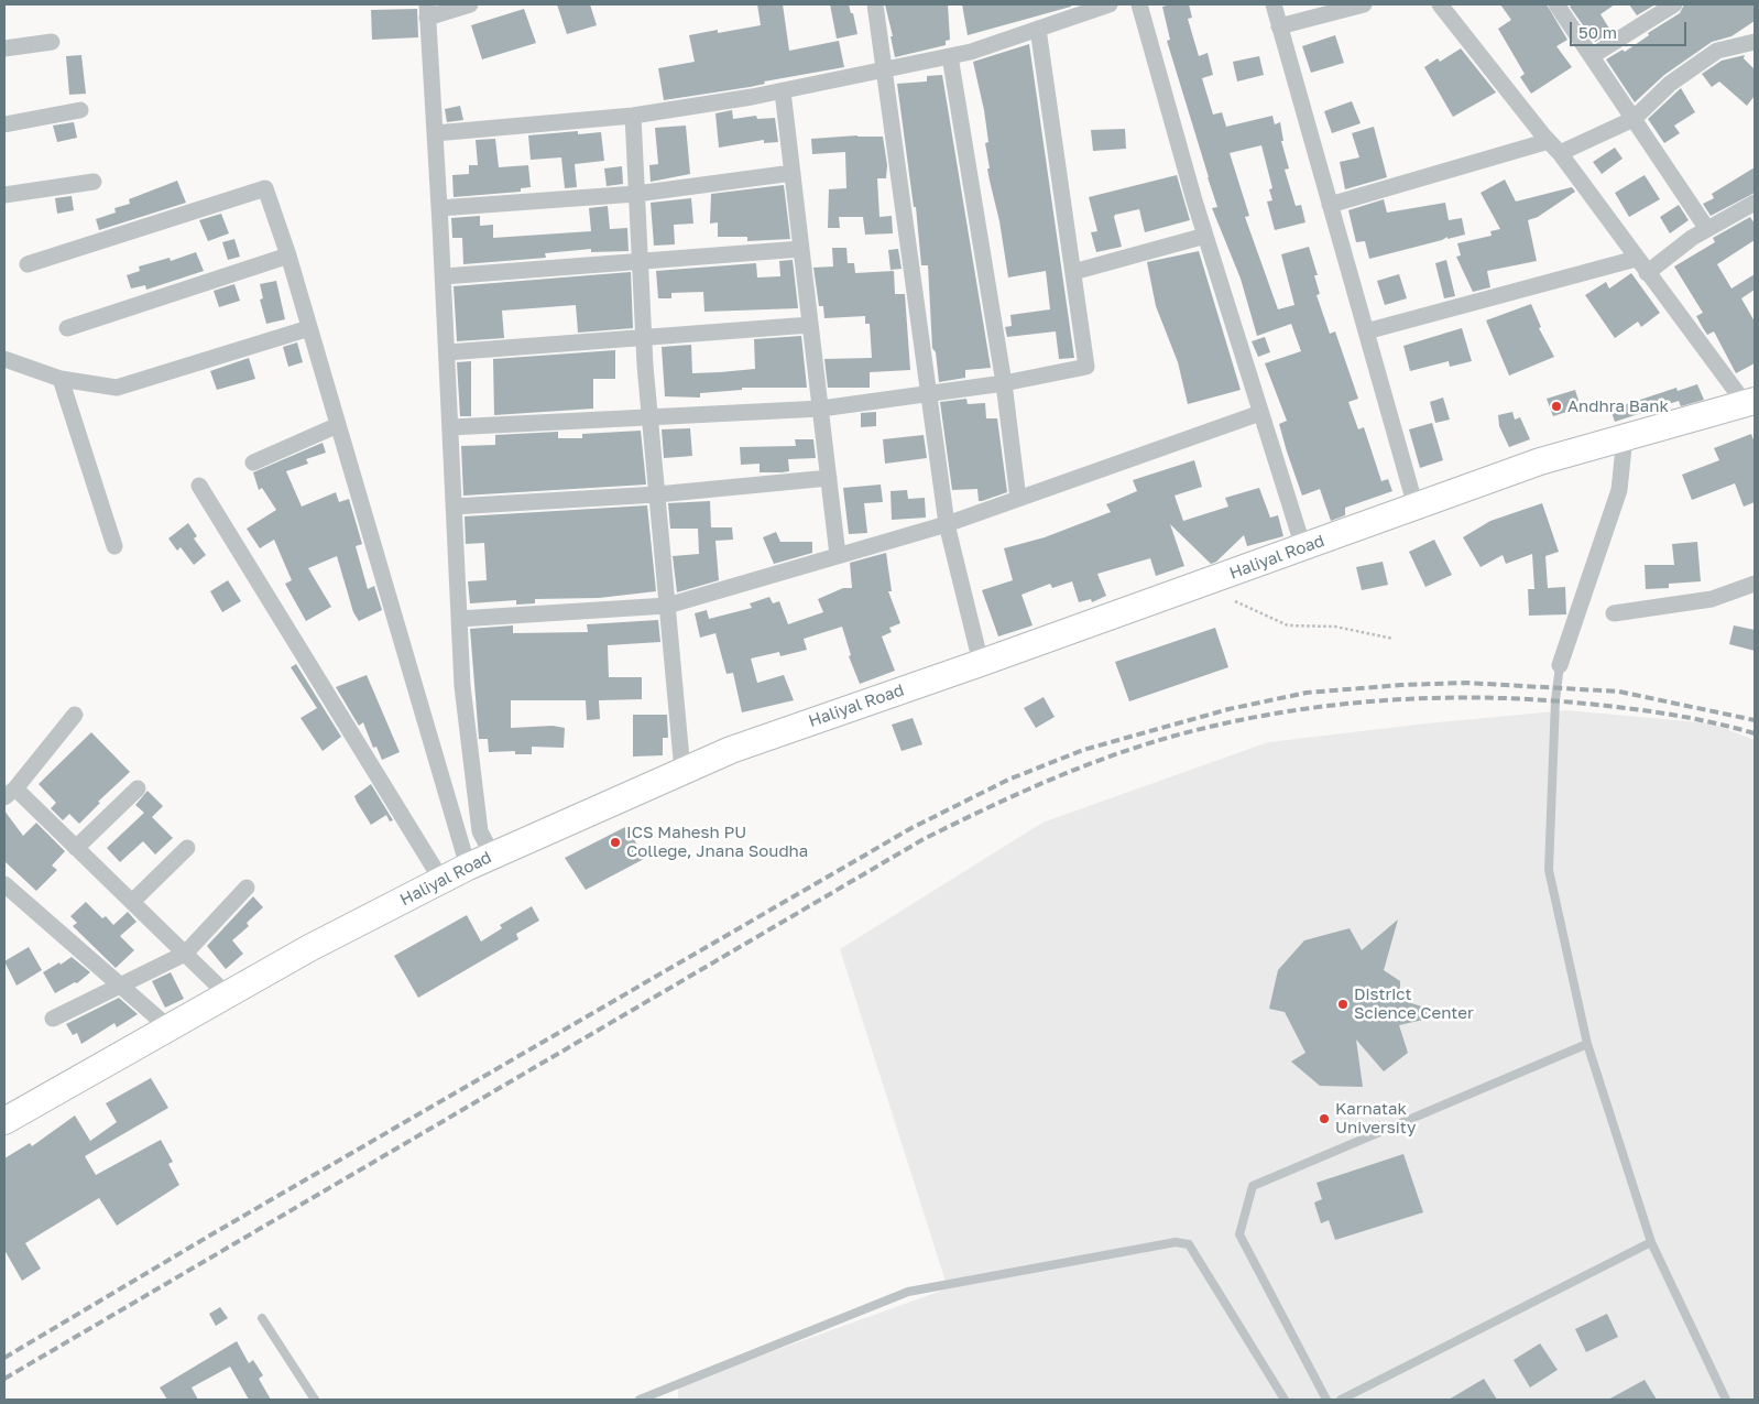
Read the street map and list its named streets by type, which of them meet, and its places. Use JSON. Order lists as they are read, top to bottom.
{
  "streets": {
    "main road": ["Haliyal Road"]
  },
  "places": [
    "Andhra Bank",
    "ICS Mahesh PU College, Jnana Soudha",
    "District Science Center",
    "Karnatak University"
  ],
  "scale_bar": "50 m"
}
